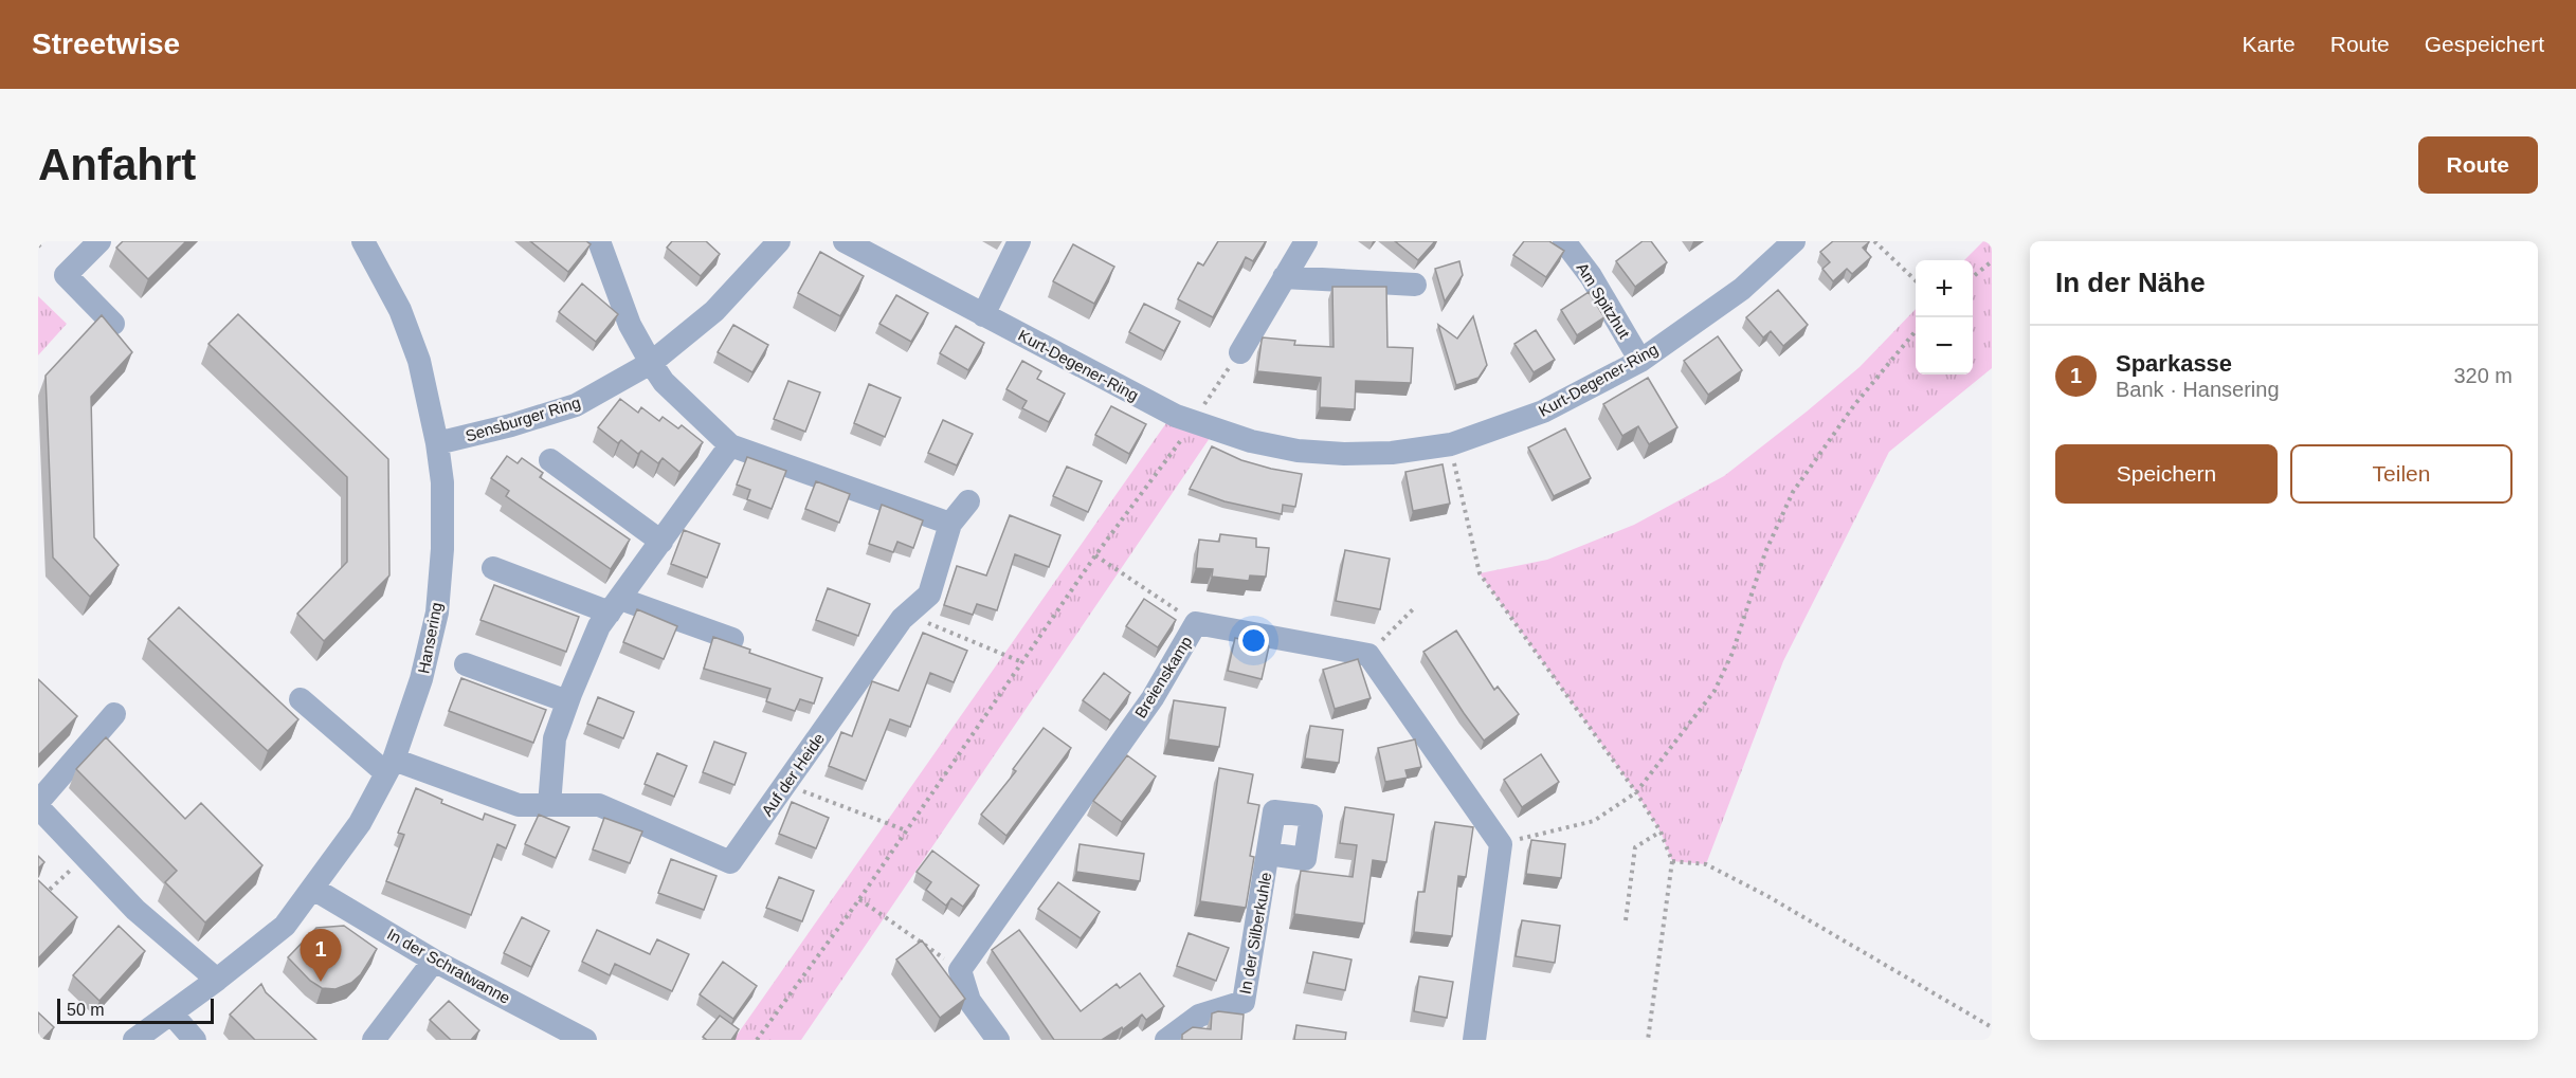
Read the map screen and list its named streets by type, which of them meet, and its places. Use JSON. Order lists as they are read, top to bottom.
{
  "streets": {
    "street": [
      "Am Spitzhut",
      "Kurt-Degener-Ring",
      "Sensburger Ring",
      "Hansering",
      "Breienskamp",
      "Auf der Heide",
      "In der Silberkuhle",
      "In der Schratwanne"
    ]
  },
  "crossings": [
    ["Am Spitzhut", "Kurt-Degener-Ring"],
    ["Sensburger Ring", "Hansering"],
    ["Hansering", "Auf der Heide"],
    ["Hansering", "In der Schratwanne"]
  ],
  "scale_bar": "50 m",
  "page": {
    "header": "Streetwise",
    "nav": ["Karte", "Route", "Gespeichert"],
    "buttons": [
      "Route",
      ["Speichern", "Teilen"]
    ],
    "title": "Anfahrt",
    "heading": "In der Nähe",
    "map_buttons": ["+", "−"],
    "list": [
      {
        "mark": "1",
        "name": "Sparkasse",
        "note": "Bank · Hansering",
        "value": "320 m"
      }
    ],
    "pins": "1",
    "scale": "50 m"
  }
}
